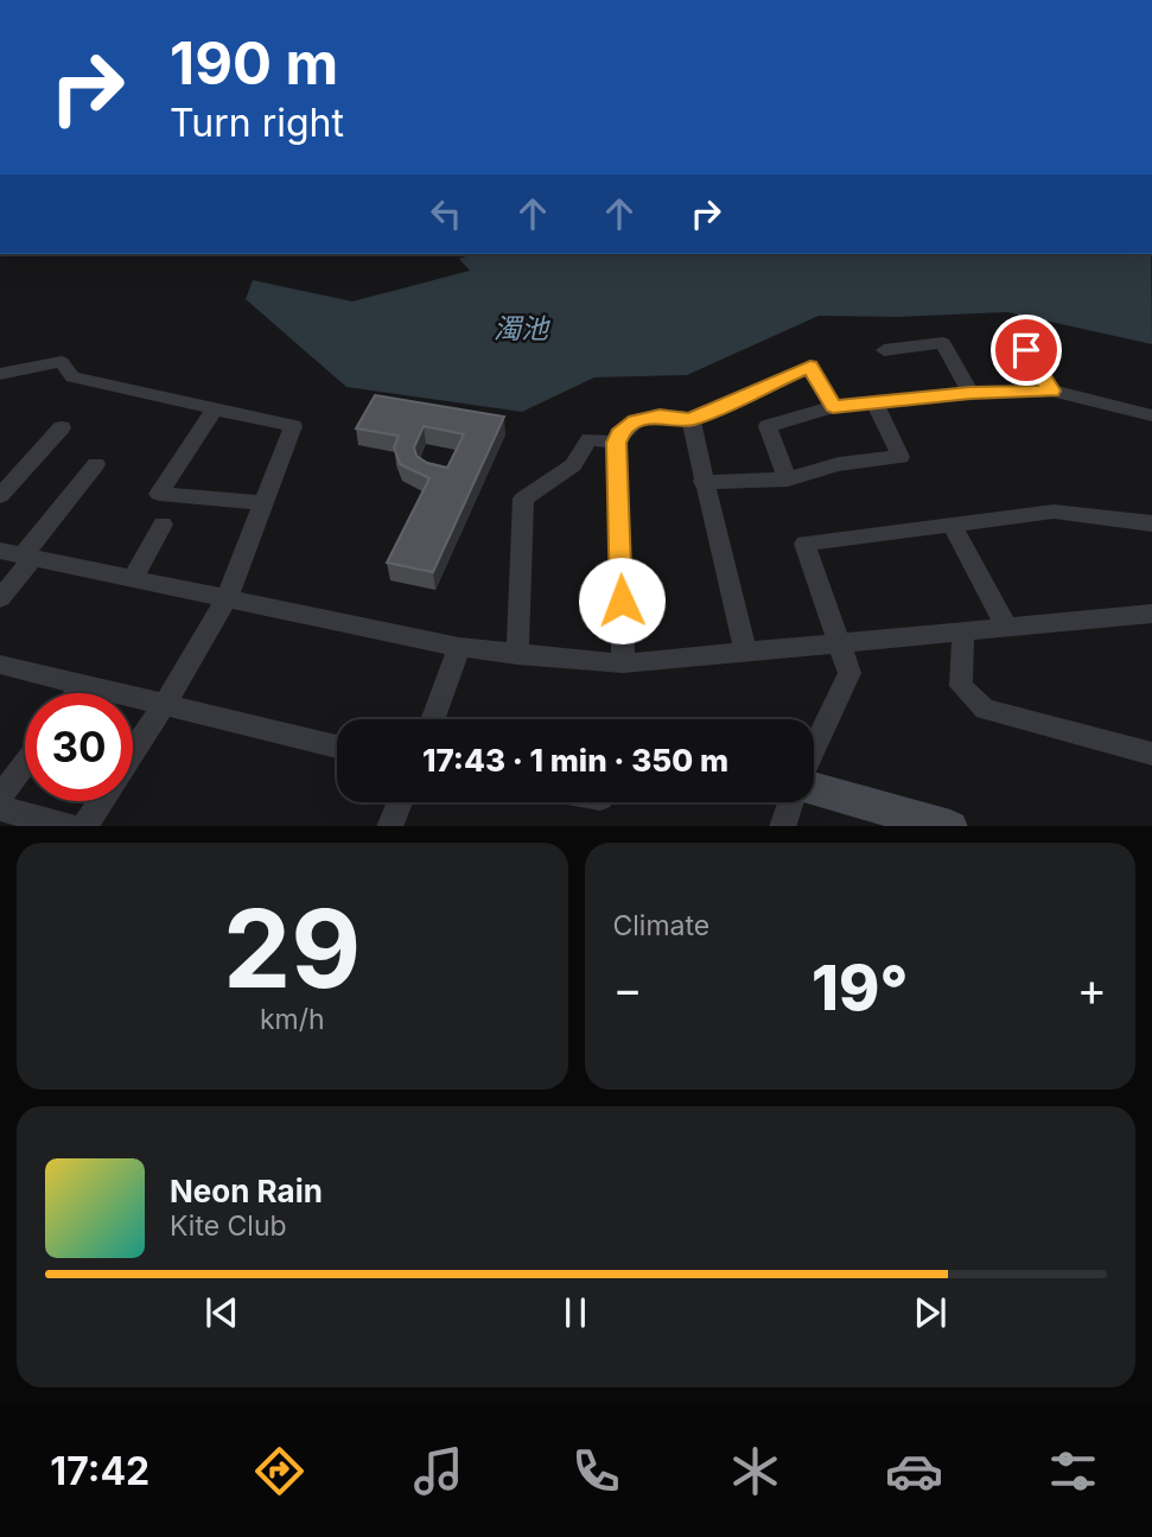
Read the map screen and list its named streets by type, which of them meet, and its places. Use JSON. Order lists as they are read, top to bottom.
{
  "water": ["濁池"],
  "page": {
    "turn": ["190 m", "Turn right"],
    "limit": "30",
    "trip": "17:43 · 1 min · 350 m",
    "tile": [
      ["29", "km/h"],
      "Climate"
    ],
    "heat": ["−", "19°", "+"],
    "song": ["Neon Rain", "Kite Club"],
    "tabs": "17:42"
  }
}
